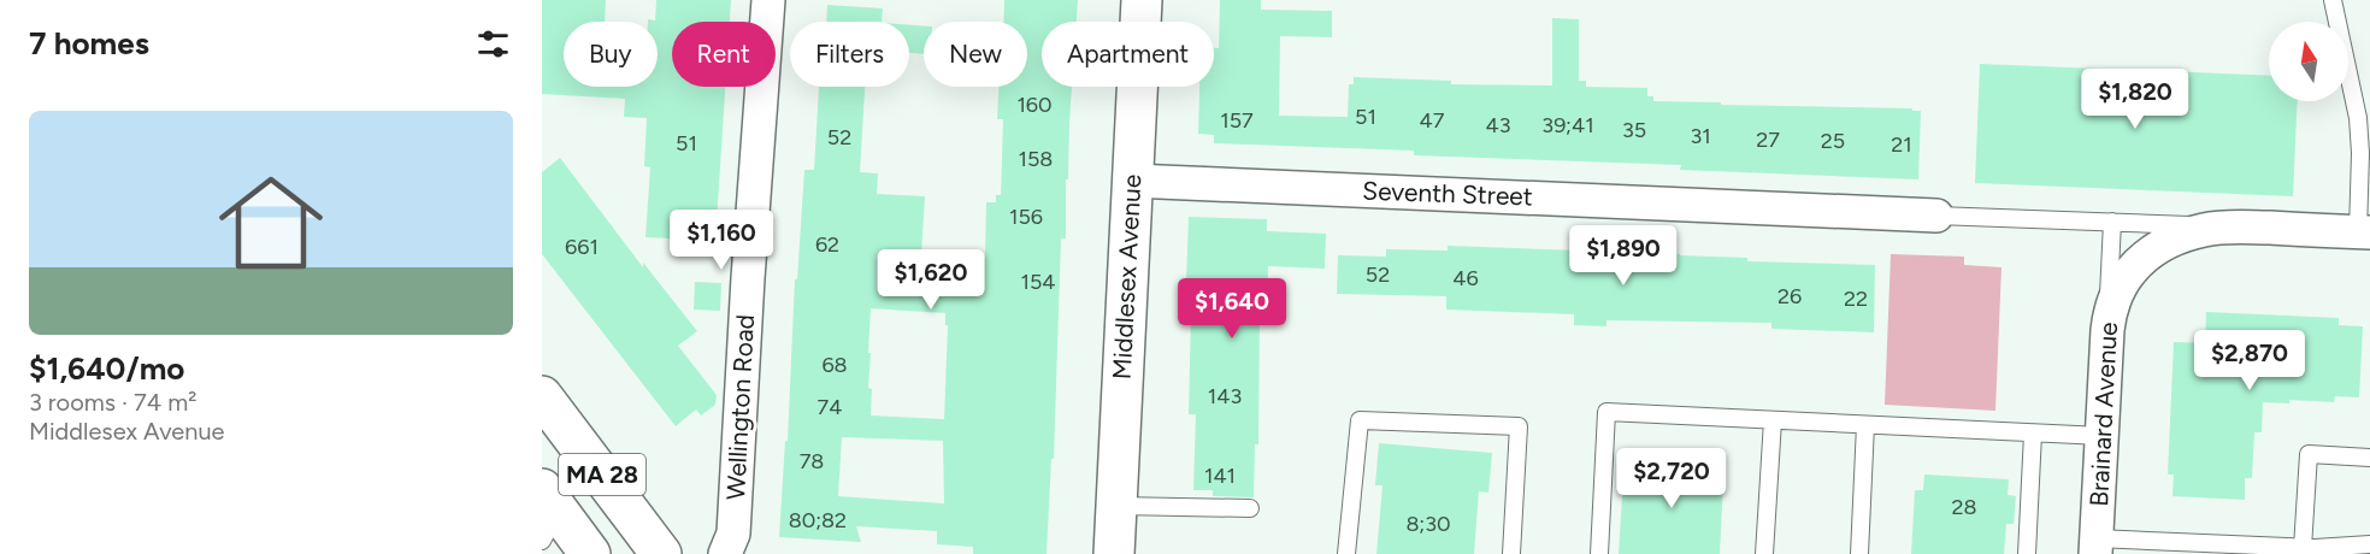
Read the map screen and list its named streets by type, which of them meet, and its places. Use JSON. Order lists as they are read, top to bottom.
{
  "streets": {
    "main road": ["Middlesex Avenue", "MA 28"],
    "street": ["Seventh Street", "Wellington Road", "Brainard Avenue"]
  },
  "crossings": [
    ["Seventh Street", "Middlesex Avenue"]
  ],
  "house_numbers": [
    "160",
    "51",
    "157",
    "47",
    "43",
    "39;41",
    "35",
    "31",
    "52",
    "27",
    "25",
    "51",
    "21",
    "158",
    "156",
    "62",
    "661",
    "52",
    "46",
    "154",
    "26",
    "22",
    "68",
    "143",
    "74",
    "78",
    "141",
    "28",
    "80;82",
    "8;30"
  ],
  "north": "top",
  "page": {
    "heading": "7 homes",
    "chip": [
      "Buy",
      "Rent",
      "Filters",
      "New",
      "Apartment"
    ],
    "price": [
      "$1,820",
      "$1,160",
      "$1,890",
      "$1,620",
      "$1,640",
      "$2,870",
      "$2,720"
    ],
    "list": [
      {
        "name": "$1,640/mo",
        "note": "3 rooms · 74 m² · Middlesex Avenue"
      }
    ]
  }
}
